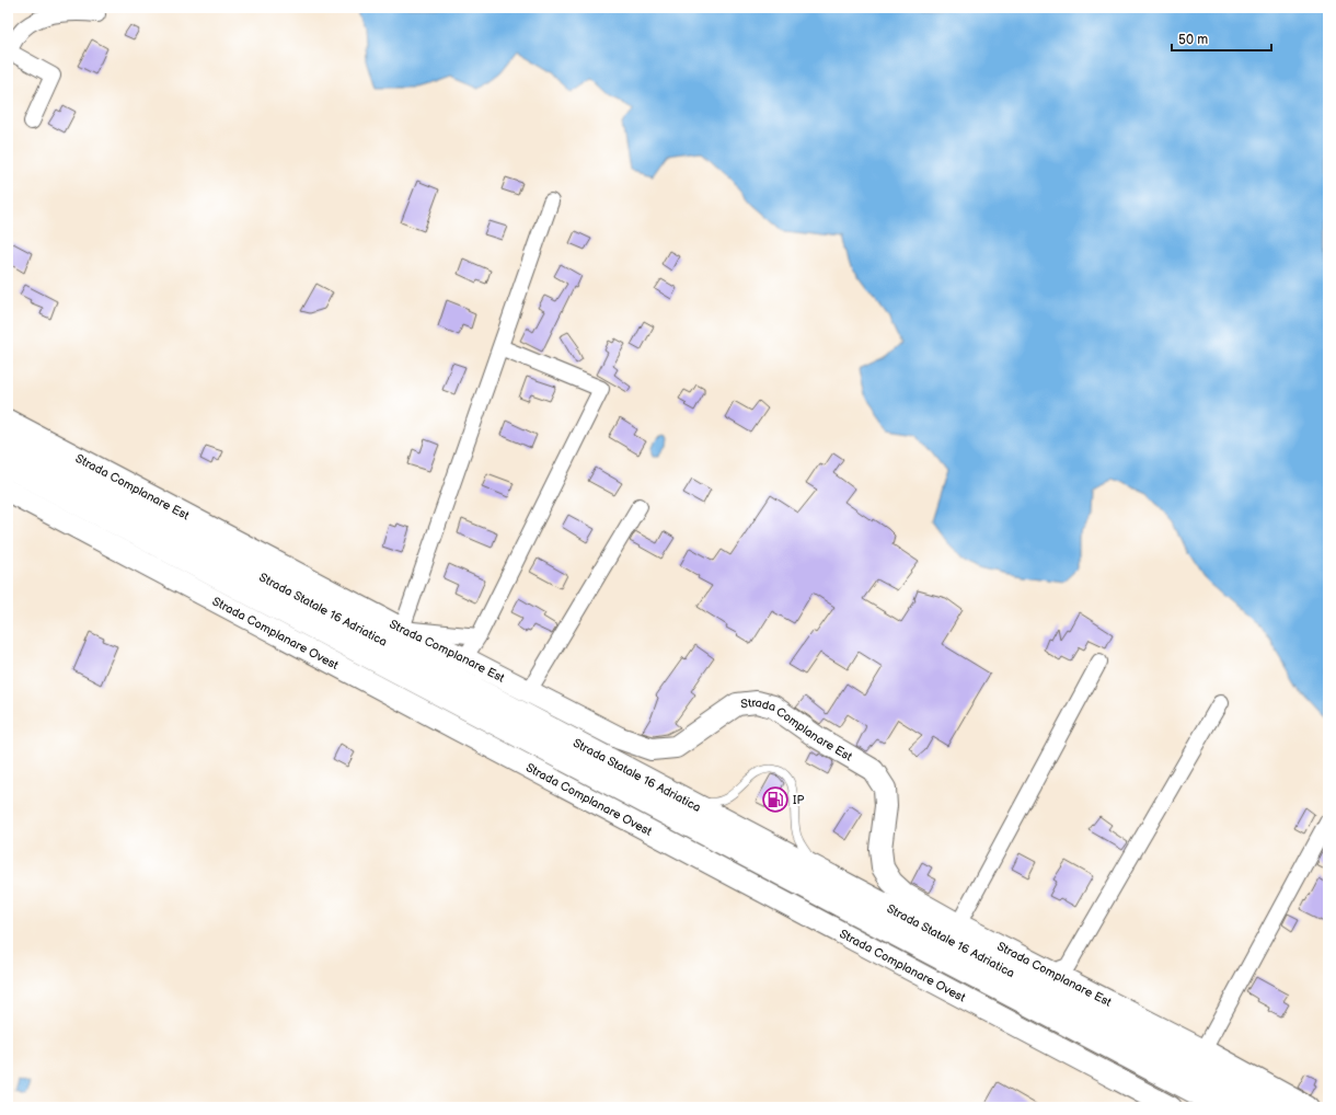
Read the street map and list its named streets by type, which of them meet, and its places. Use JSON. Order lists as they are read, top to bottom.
{
  "streets": {
    "highway": ["Strada Statale 16 Adriatica"],
    "street": ["Strada Complanare Est", "Strada Complanare Ovest"]
  },
  "places": {
    "fuel station": ["IP"]
  },
  "scale_bar": "50 m"
}
